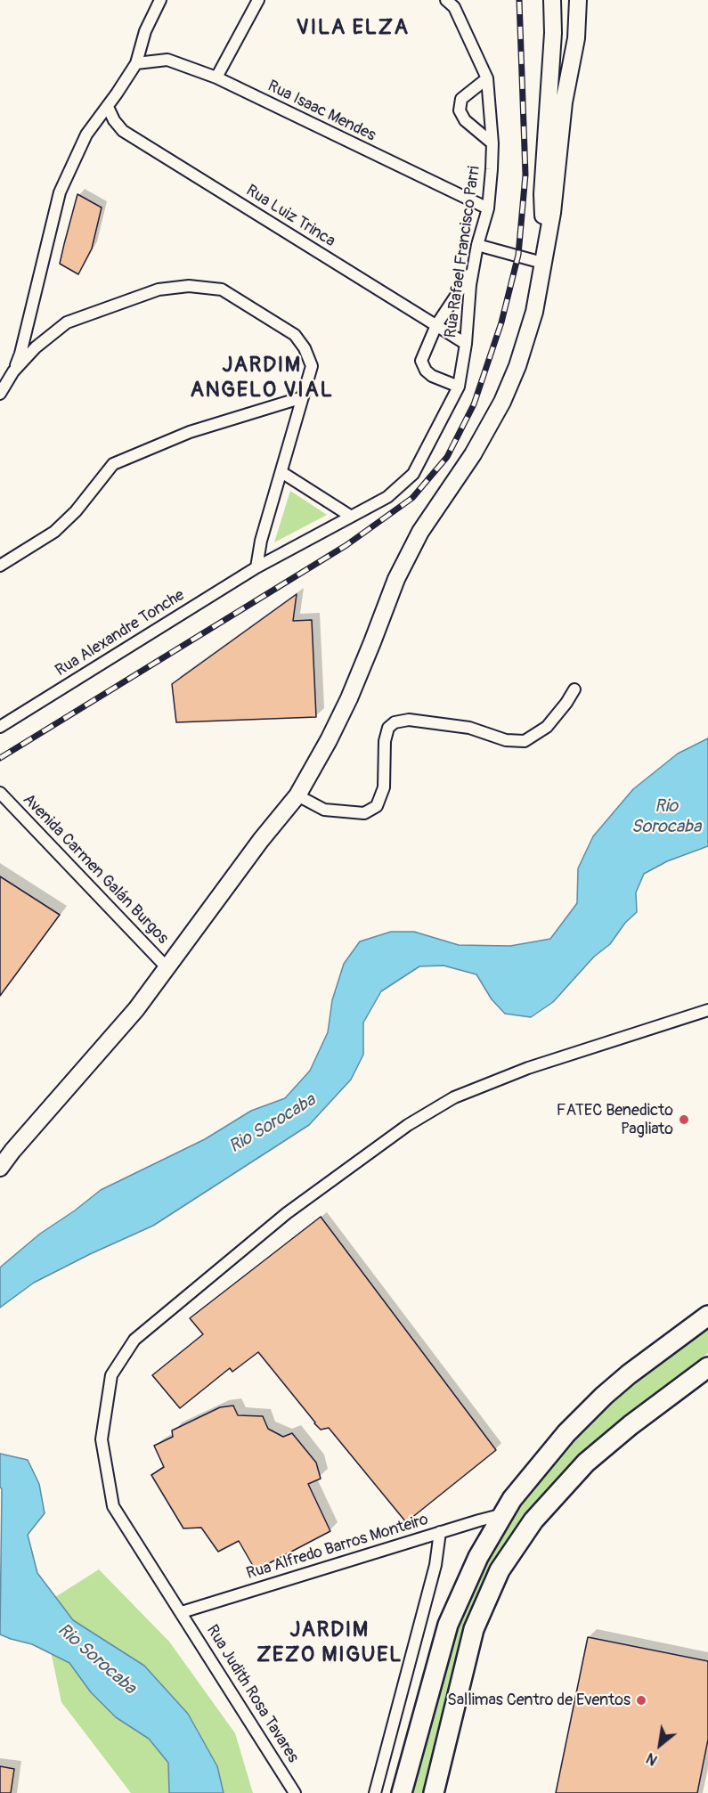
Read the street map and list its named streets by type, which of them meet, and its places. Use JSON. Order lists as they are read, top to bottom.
{
  "streets": {
    "street": [
      "Rua Isaac Mendes",
      "Rua Luiz Trinca",
      "Rua Rafael Francisco Parri",
      "Rua Alexandre Tonche",
      "Avenida Carmen Galán Burgos",
      "Rua Alfredo Barros Monteiro",
      "Rua Judith Rosa Tavares"
    ]
  },
  "crossings": [
    ["Rua Isaac Mendes", "Rua Rafael Francisco Parri"],
    ["Rua Luiz Trinca", "Rua Rafael Francisco Parri"],
    ["Rua Rafael Francisco Parri", "Rua Alexandre Tonche"],
    ["Rua Alfredo Barros Monteiro", "Rua Judith Rosa Tavares"]
  ],
  "districts": ["VILA ELZA", "JARDIM ANGELO VIAL", "JARDIM ZEZO MIGUEL"],
  "water": ["Rio Sorocaba"],
  "places": ["FATEC Benedicto Pagliato", "Sallimas Centro de Eventos"],
  "north": "bottom left"
}
